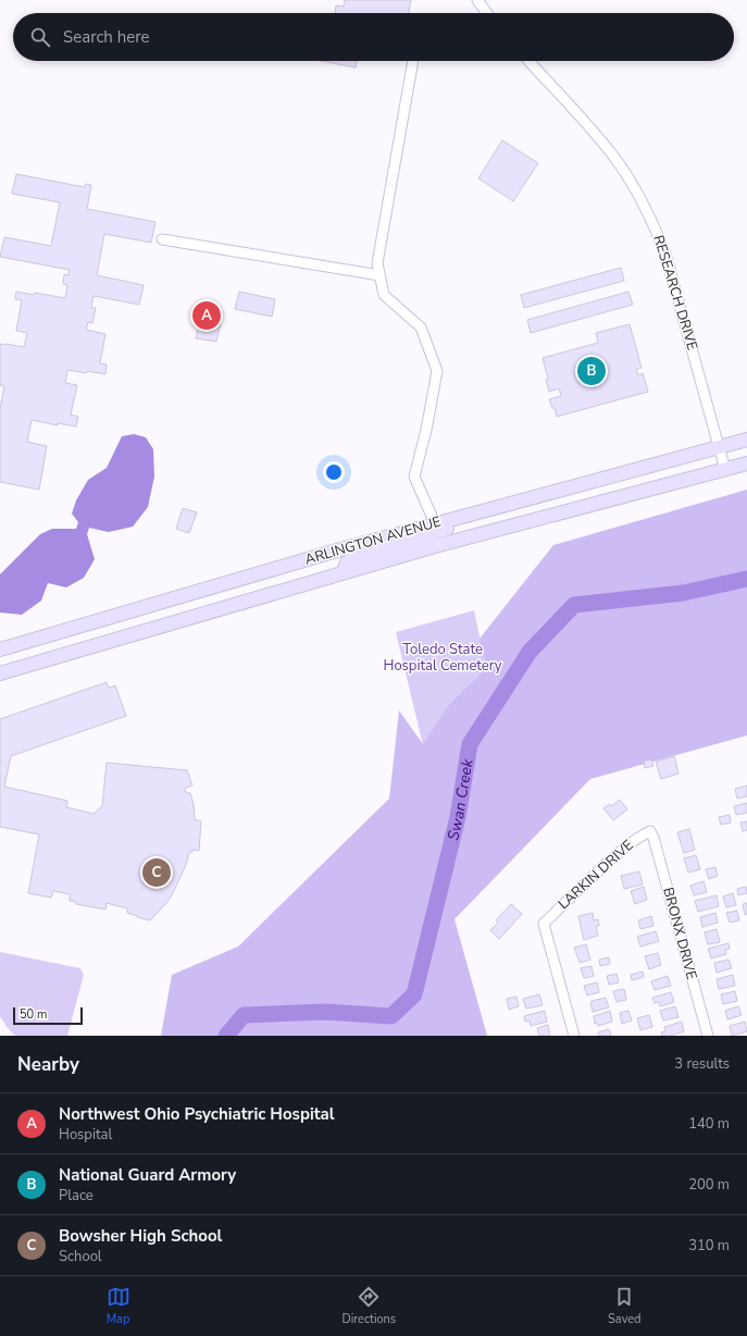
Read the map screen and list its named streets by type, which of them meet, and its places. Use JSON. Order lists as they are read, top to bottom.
{
  "streets": {
    "street": [
      "RESEARCH DRIVE",
      "ARLINGTON AVENUE",
      "LARKIN DRIVE",
      "BRONX DRIVE"
    ]
  },
  "crossings": [
    ["RESEARCH DRIVE", "ARLINGTON AVENUE"],
    ["LARKIN DRIVE", "BRONX DRIVE"]
  ],
  "water": ["Swan Creek"],
  "parks": ["Toledo State Hospital Cemetery"],
  "scale_bar": "50 m",
  "page": {
    "search": "Search here",
    "pins": ["A", "B", "C"],
    "scale": "50 m",
    "heading": ["Nearby", "3 results"],
    "list": [
      {
        "mark": "A",
        "name": "Northwest Ohio Psychiatric Hospital",
        "note": "Hospital",
        "value": "140 m"
      },
      {
        "mark": "B",
        "name": "National Guard Armory",
        "note": "Place",
        "value": "200 m"
      },
      {
        "mark": "C",
        "name": "Bowsher High School",
        "note": "School",
        "value": "310 m"
      }
    ],
    "nav": ["Map", "Directions", "Saved"]
  }
}
